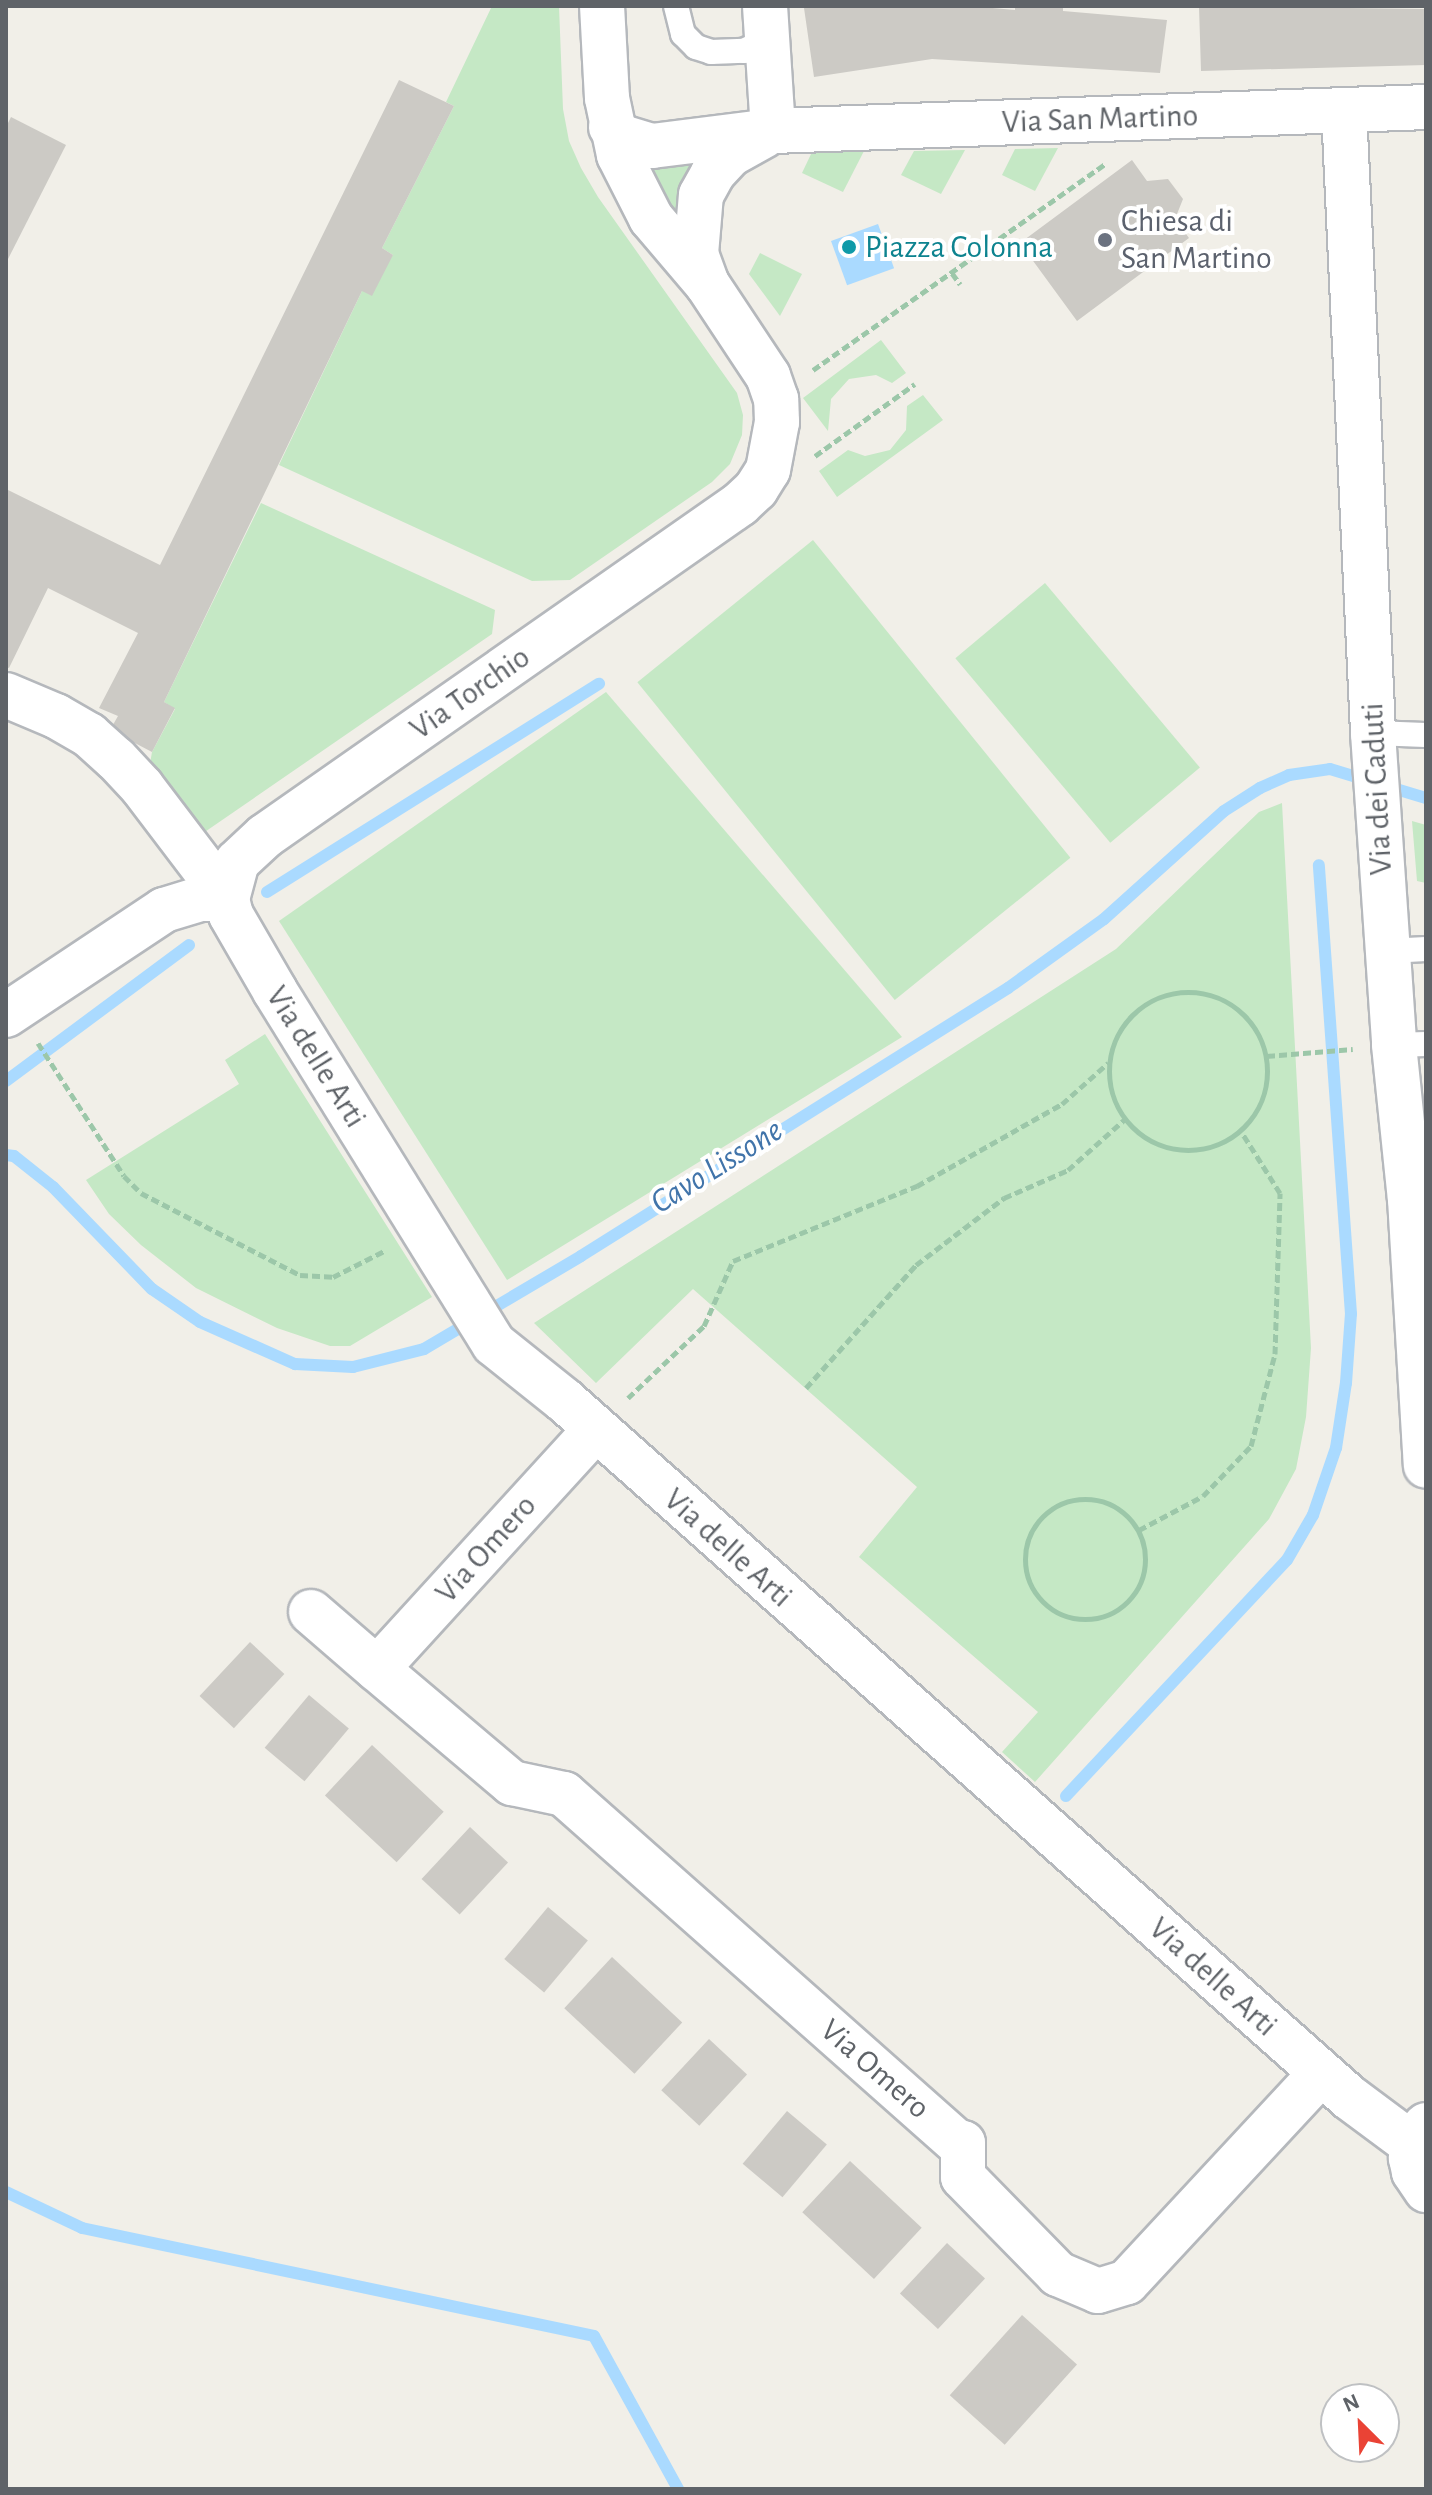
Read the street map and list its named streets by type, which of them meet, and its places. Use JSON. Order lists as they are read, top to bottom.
{
  "streets": {
    "street": [
      "Via San Martino",
      "Via Torchio",
      "Via dei Caduti",
      "Via delle Arti",
      "Via Omero"
    ]
  },
  "crossings": [
    ["Via San Martino", "Via dei Caduti"],
    ["Via Torchio", "Via delle Arti"],
    ["Via delle Arti", "Via Omero"]
  ],
  "water": ["Cavo Lissone"],
  "places": ["Chiesa di San Martino", "Piazza Colonna"],
  "north": "top left"
}
